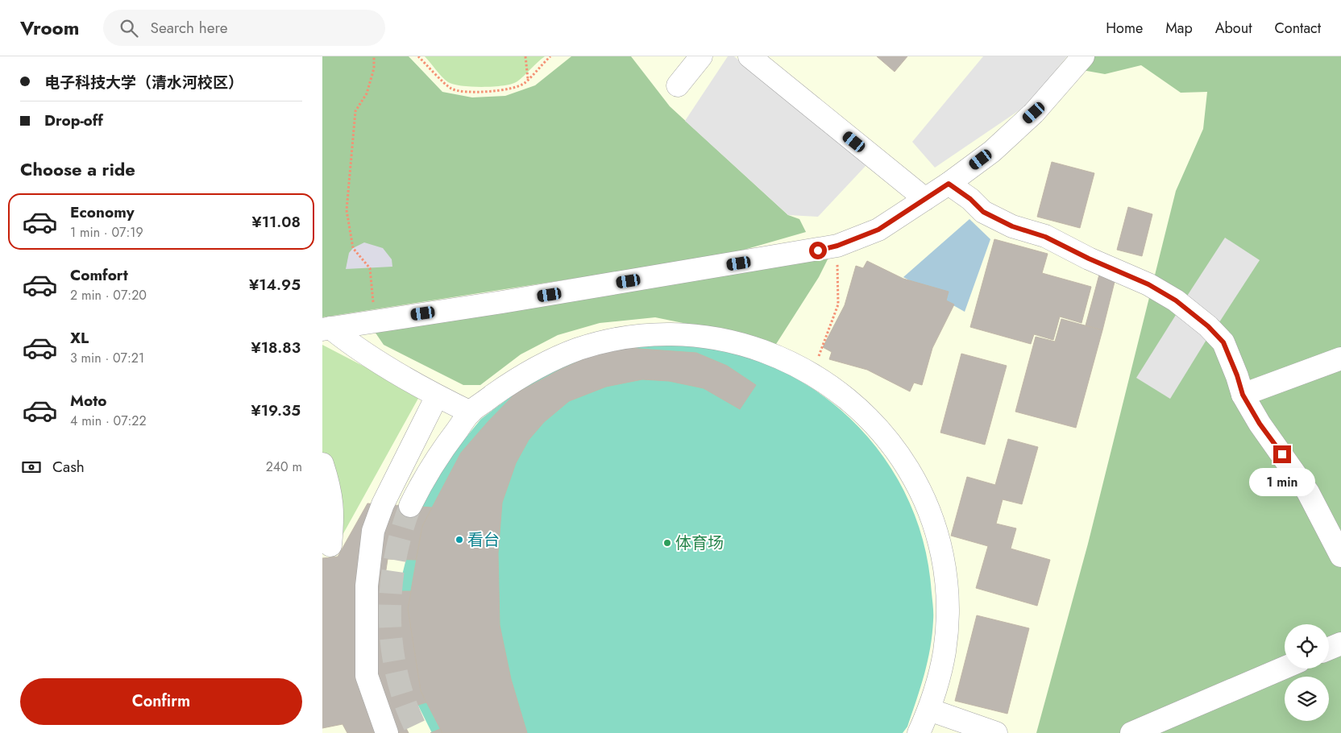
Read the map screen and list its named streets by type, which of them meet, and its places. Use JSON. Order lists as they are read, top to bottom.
{
  "places": ["看台", "体育场"],
  "page": {
    "header": "Vroom",
    "search": "Search here",
    "nav": [
      "Home",
      "Map",
      "About",
      "Contact"
    ],
    "banner": ["电子科技大学（清水河校区）", "Drop-off"],
    "heading": "Choose a ride",
    "list": [
      {
        "name": "Economy",
        "note": "1 min · 07:19",
        "value": "¥11.08"
      },
      {
        "name": "Comfort",
        "note": "2 min · 07:20",
        "value": "¥14.95"
      },
      {
        "name": "XL",
        "note": "3 min · 07:21",
        "value": "¥18.83"
      },
      {
        "name": "Moto",
        "note": "4 min · 07:22",
        "value": "¥19.35"
      }
    ],
    "pay": ["Cash", "240 m"],
    "bubble": "1 min",
    "buttons": "Confirm"
  }
}
